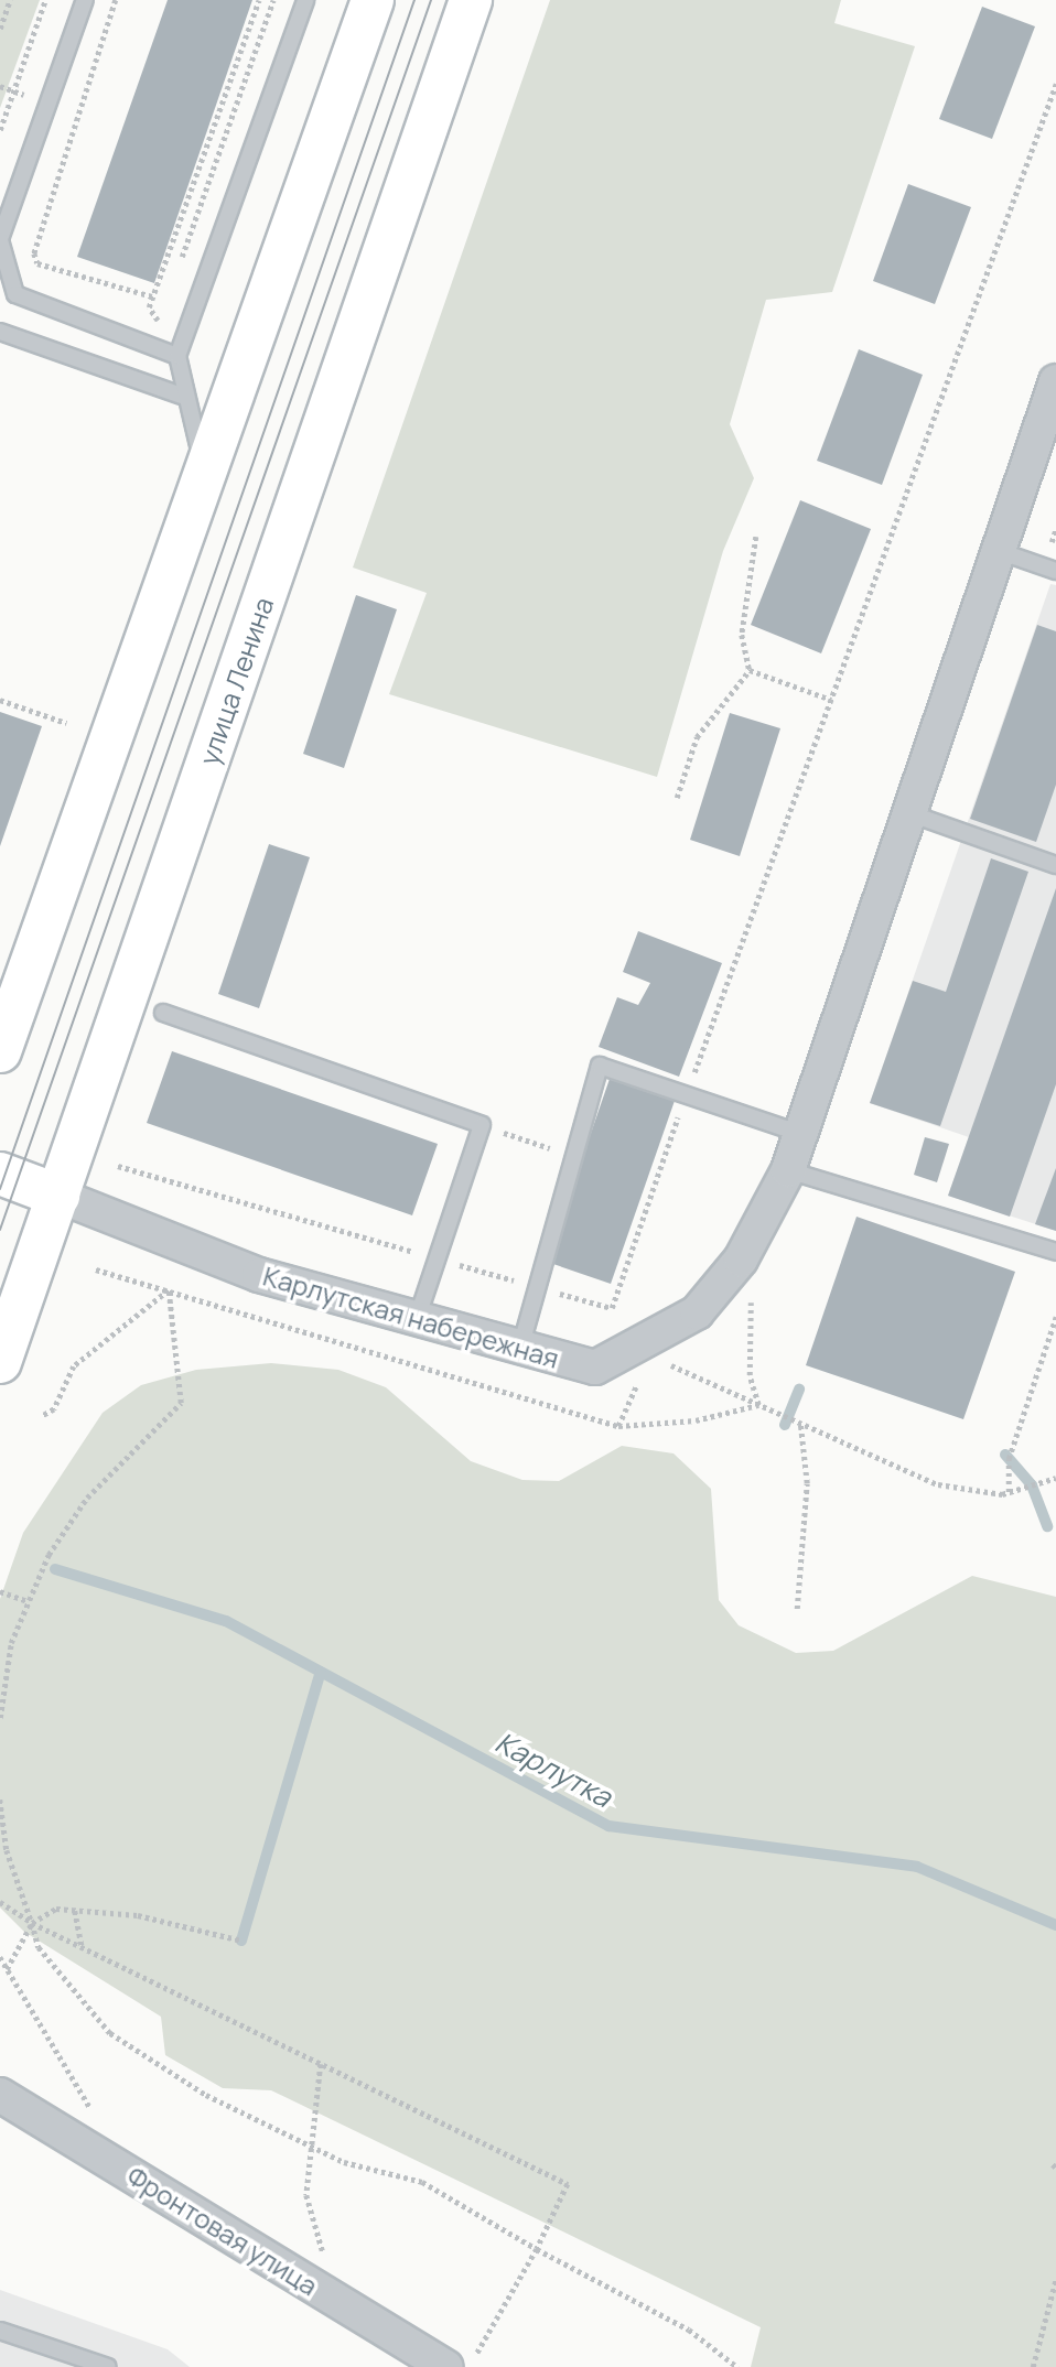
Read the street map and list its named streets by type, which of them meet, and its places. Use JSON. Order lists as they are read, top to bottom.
{
  "streets": {
    "main road": ["улица Ленина"],
    "street": ["Карлутская набережная", "Фронтовая улица"]
  },
  "crossings": [
    ["улица Ленина", "Карлутская набережная"]
  ],
  "water": ["Карлутка"]
}
